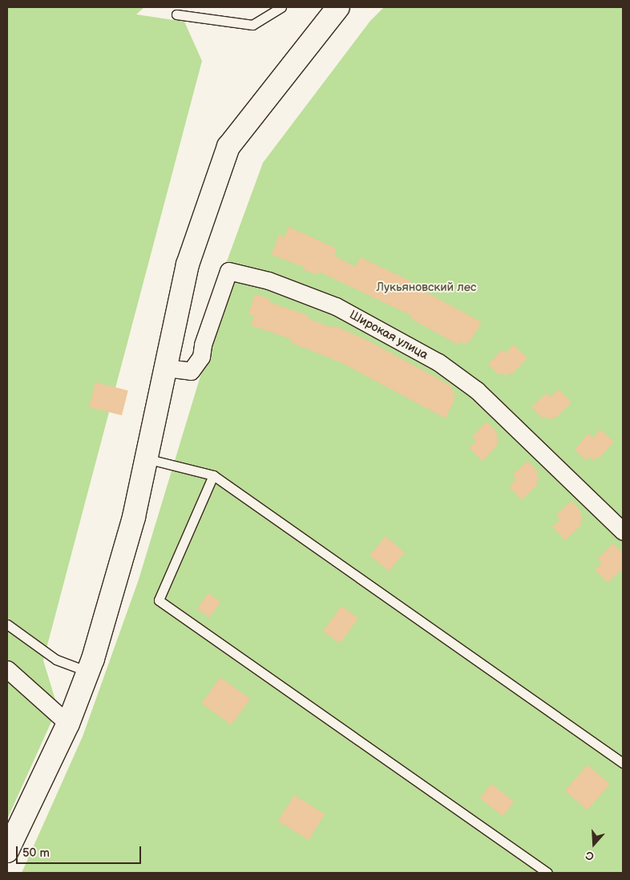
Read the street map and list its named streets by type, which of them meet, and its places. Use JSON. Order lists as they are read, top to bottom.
{
  "streets": {
    "street": ["Широкая улица"]
  },
  "parks": ["Лукьяновский лес"],
  "scale_bar": "50 m",
  "north": "bottom"
}
